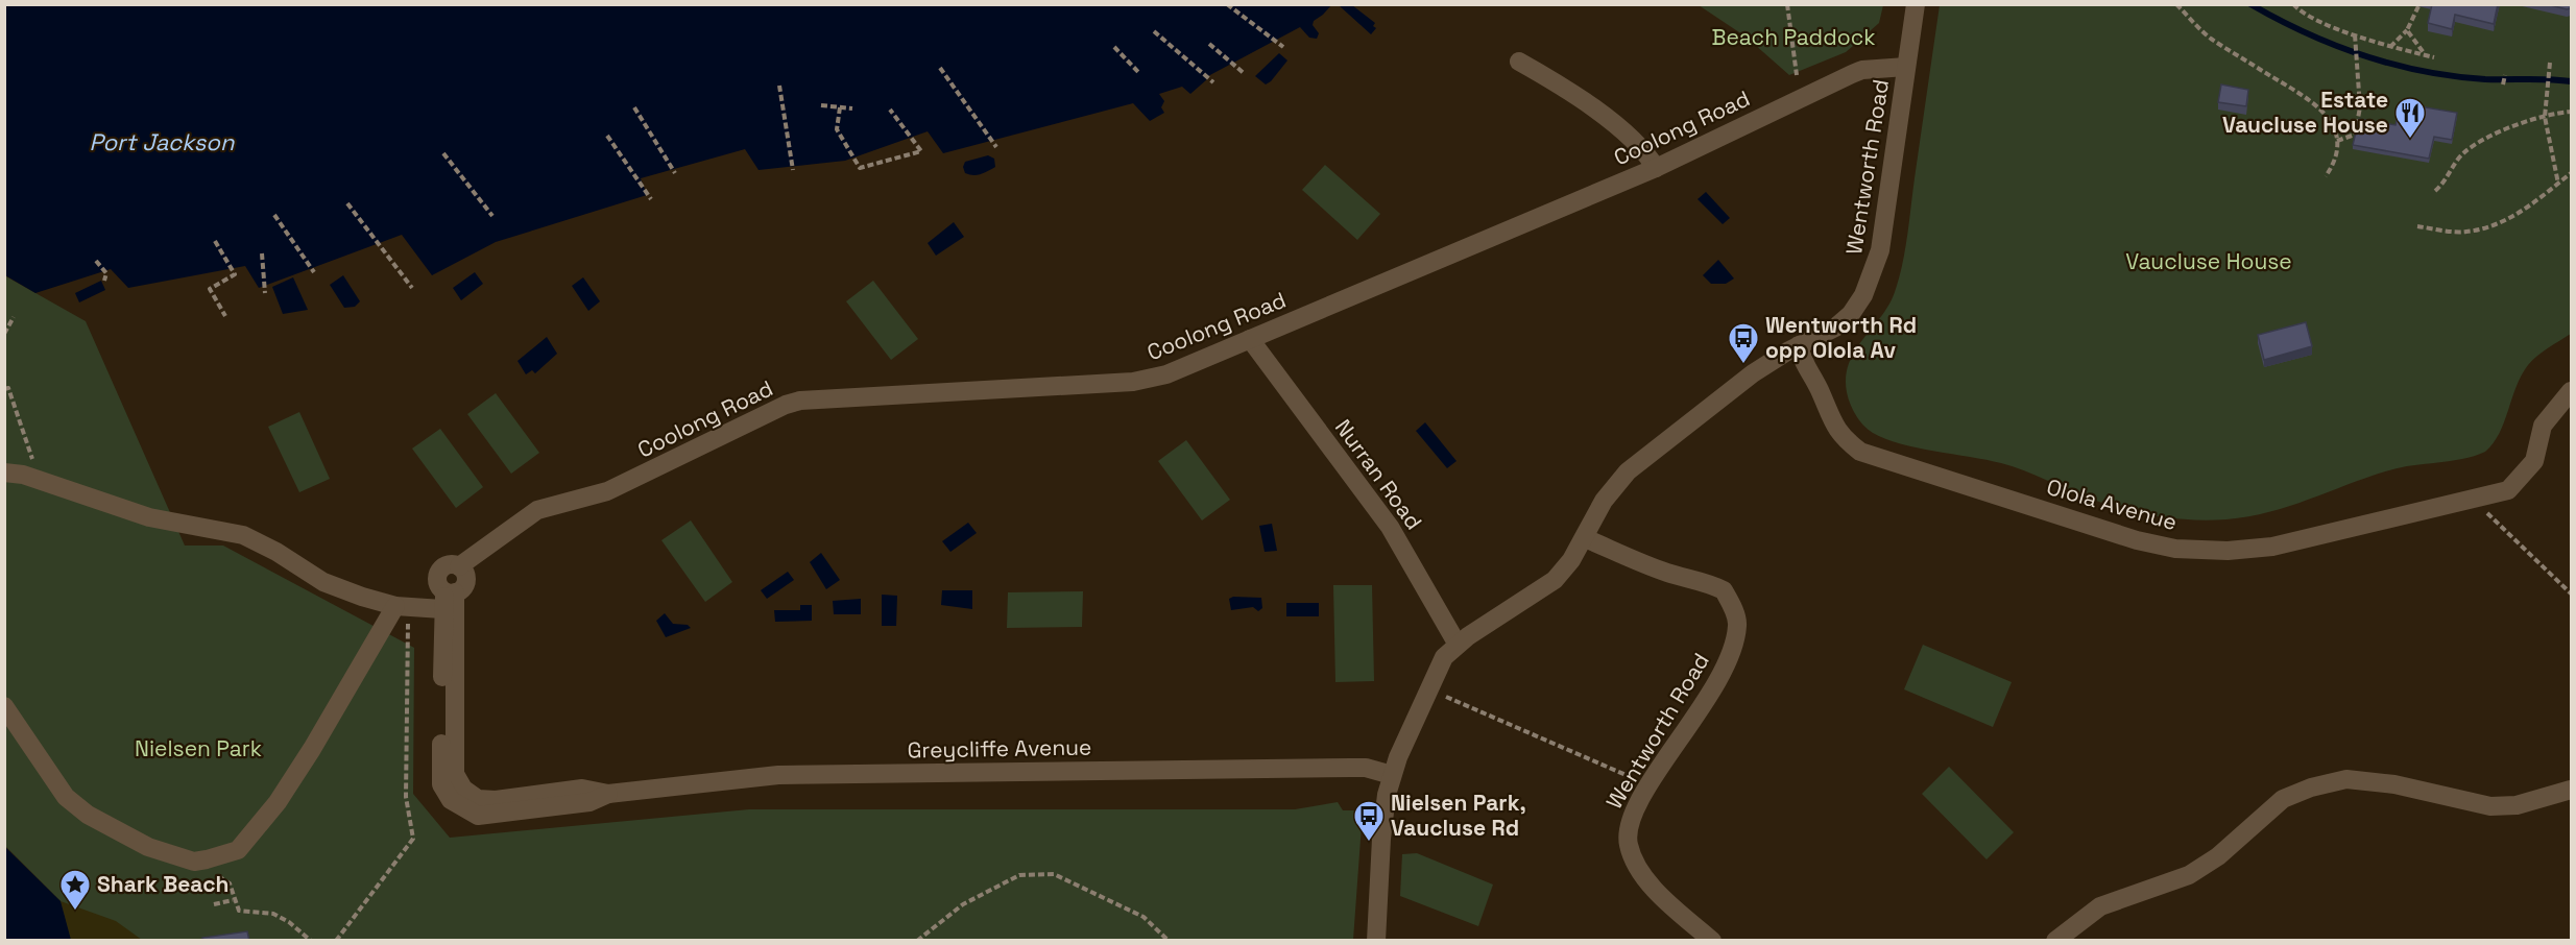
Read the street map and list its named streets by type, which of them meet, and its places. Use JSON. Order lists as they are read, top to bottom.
{
  "streets": {
    "street": [
      "Coolong Road",
      "Wentworth Road",
      "Nurran Road",
      "Olola Avenue",
      "Greycliffe Avenue"
    ]
  },
  "crossings": [
    ["Coolong Road", "Wentworth Road"],
    ["Coolong Road", "Nurran Road"],
    ["Coolong Road", "Greycliffe Avenue"],
    ["Wentworth Road", "Nurran Road"],
    ["Wentworth Road", "Olola Avenue"],
    ["Wentworth Road", "Greycliffe Avenue"]
  ],
  "water": ["Port Jackson"],
  "parks": ["Beach Paddock", "Vaucluse House", "Nielsen Park"],
  "places": {
    "restaurant": ["Estate Vaucluse House"],
    "bus stop": ["Wentworth Rd opp Olola Av", "Nielsen Park, Vaucluse Rd"],
    "place": ["Shark Beach"]
  }
}
